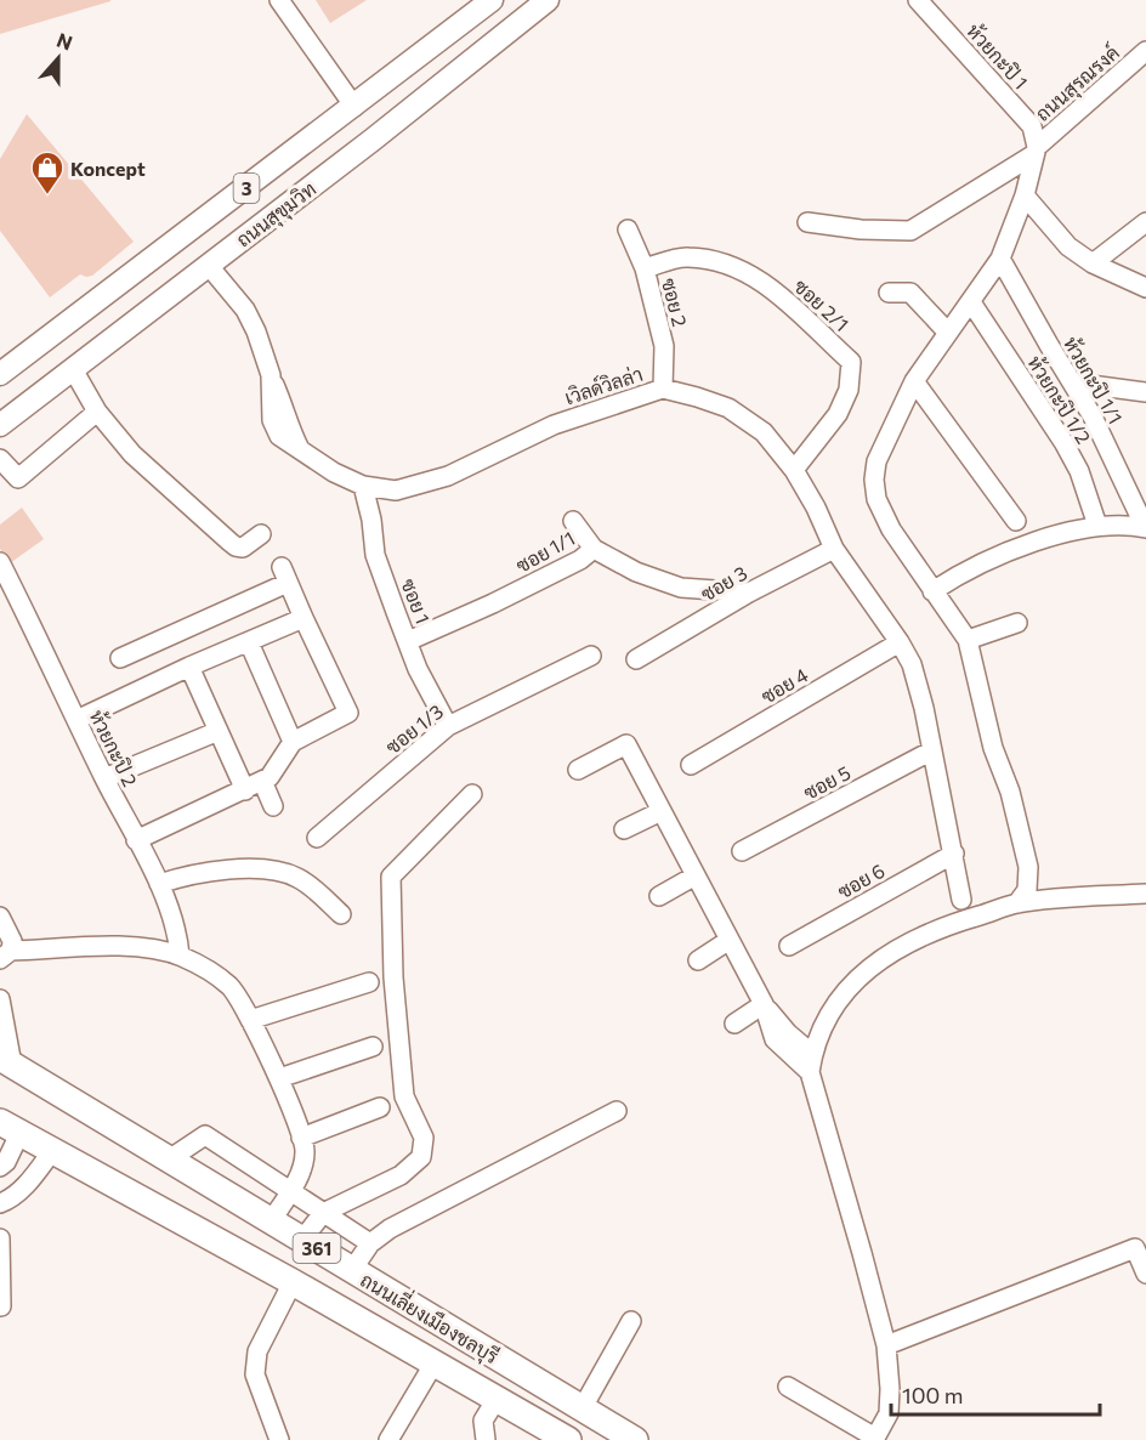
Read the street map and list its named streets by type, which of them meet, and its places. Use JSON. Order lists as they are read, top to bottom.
{
  "streets": {
    "highway": ["361", "ถนนเลี่ยงเมืองชลบุรี"],
    "main road": ["3", "ถนนสุขุมวิท"],
    "street": [
      "ห้วยกะปิ 1",
      "ถนนสุรณรงค์",
      "ซอย 2",
      "ซอย 2/1",
      "ห้วยกะปิ 1/1",
      "เวิลด์วิลล่า",
      "ห้วยกะปิ 1/2",
      "ซอย 1/1",
      "ซอย 3",
      "ซอย 1",
      "ซอย 4",
      "ซอย 1/3",
      "ห้วยกะปิ 2",
      "ซอย 5",
      "ซอย 6"
    ]
  },
  "crossings": [
    ["ห้วยกะปิ 1", "ถนนสุรณรงค์"],
    ["ถนนสุขุมวิท", "เวิลด์วิลล่า"],
    ["ซอย 2", "ซอย 2/1"],
    ["ซอย 2", "เวิลด์วิลล่า"],
    ["ซอย 2/1", "เวิลด์วิลล่า"],
    ["เวิลด์วิลล่า", "ซอย 3"],
    ["เวิลด์วิลล่า", "ซอย 1"],
    ["เวิลด์วิลล่า", "ซอย 4"],
    ["เวิลด์วิลล่า", "ซอย 5"],
    ["เวิลด์วิลล่า", "ซอย 6"],
    ["ซอย 1/1", "ซอย 3"],
    ["ซอย 1/1", "ซอย 1"],
    ["ซอย 1", "ซอย 1/3"]
  ],
  "places": {
    "shop": ["Koncept"]
  },
  "scale_bar": "100 m",
  "north": "top"
}
